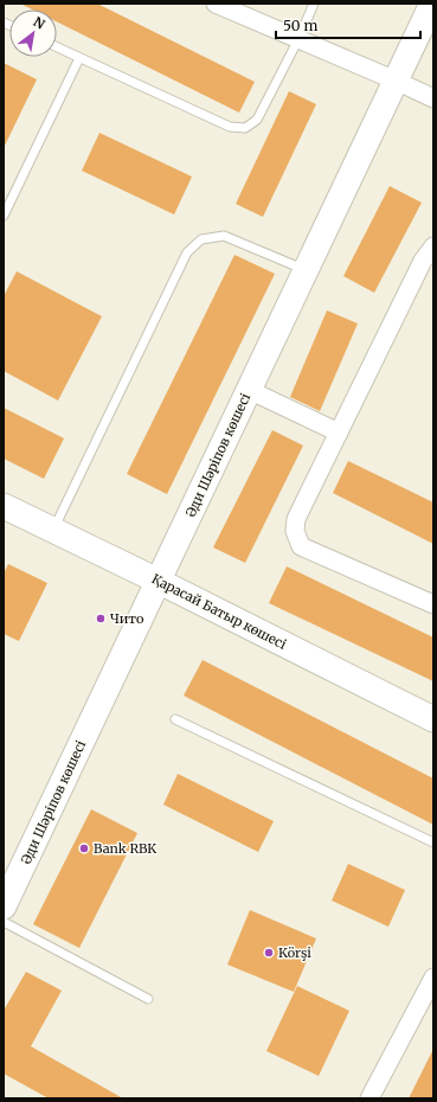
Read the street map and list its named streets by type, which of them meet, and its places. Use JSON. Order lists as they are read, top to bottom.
{
  "streets": {
    "street": ["Әди Шәріпов көшесі", "Қарасай Батыр көшесі"]
  },
  "crossings": [
    ["Әди Шәріпов көшесі", "Қарасай Батыр көшесі"]
  ],
  "places": ["Чито", "Bank RBK", "Körşi"],
  "scale_bar": "50 m",
  "north": "top right"
}
